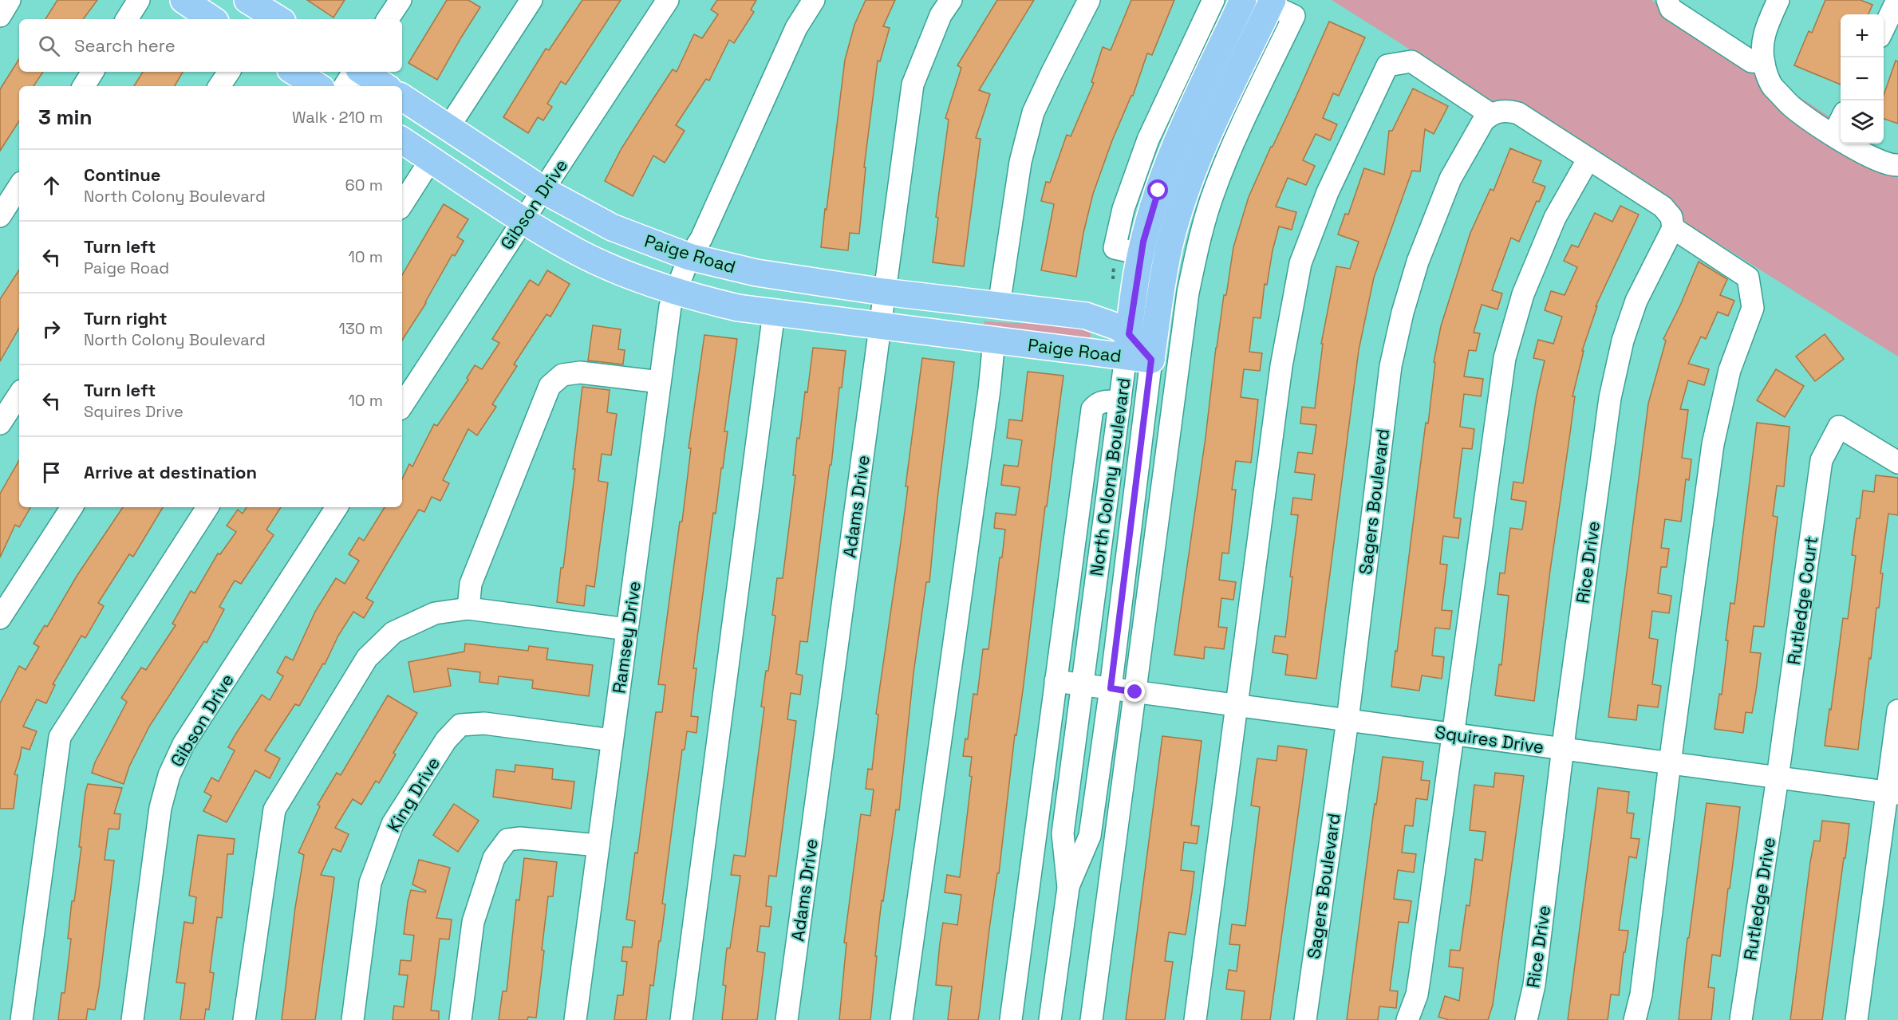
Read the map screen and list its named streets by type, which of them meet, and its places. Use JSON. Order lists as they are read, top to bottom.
{
  "streets": {
    "main road": ["Paige Road", "North Colony Boulevard"],
    "street": [
      "Gibson Drive",
      "Sagers Boulevard",
      "Adams Drive",
      "Rice Drive",
      "Rutledge Court",
      "Ramsey Drive",
      "Squires Drive",
      "King Drive",
      "Rutledge Drive"
    ]
  },
  "crossings": [
    ["Gibson Drive", "Paige Road"],
    ["Paige Road", "North Colony Boulevard"],
    ["Paige Road", "Adams Drive"],
    ["Paige Road", "Ramsey Drive"],
    ["North Colony Boulevard", "Squires Drive"],
    ["Sagers Boulevard", "Squires Drive"],
    ["Rice Drive", "Squires Drive"],
    ["Rutledge Court", "Squires Drive"],
    ["Rutledge Court", "Rutledge Drive"],
    ["Ramsey Drive", "King Drive"],
    ["Squires Drive", "Rutledge Drive"]
  ],
  "page": {
    "map_buttons": ["+", "−"],
    "search": "Search here",
    "heading": ["3 min", "Walk · 210 m"],
    "list": [
      ["Continue", "North Colony Boulevard", "60 m"],
      ["Turn left", "Paige Road", "10 m"],
      ["Turn right", "North Colony Boulevard", "130 m"],
      ["Turn left", "Squires Drive", "10 m"],
      "Arrive at destination"
    ]
  }
}
